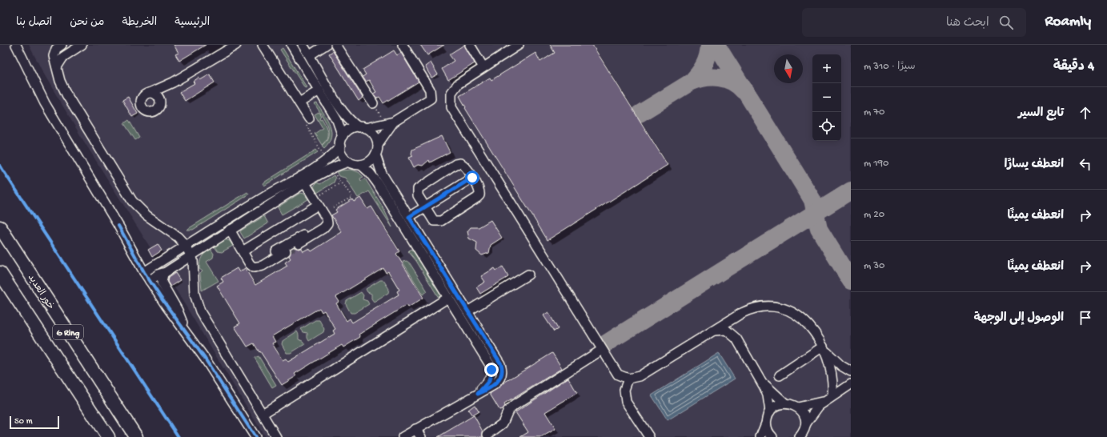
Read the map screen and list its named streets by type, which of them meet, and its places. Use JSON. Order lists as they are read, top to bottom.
{
  "streets": {
    "highway": ["خور العديد", "G Ring"]
  },
  "scale_bar": "50 m",
  "north": "bottom",
  "page": {
    "header": "Roamly",
    "search": "ابحث هنا",
    "nav": [
      "الرئيسية",
      "الخريطة",
      "من نحن",
      "اتصل بنا"
    ],
    "heading": ["4 دقيقة", "سيرًا · 310 m"],
    "map_buttons": ["+", "−"],
    "list": [
      ["تابع السير", "70 m"],
      ["انعطف يسارًا", "190 m"],
      ["انعطف يمينًا", "20 m"],
      ["انعطف يمينًا", "30 m"],
      "الوصول إلى الوجهة"
    ],
    "scale": "50 m"
  }
}
